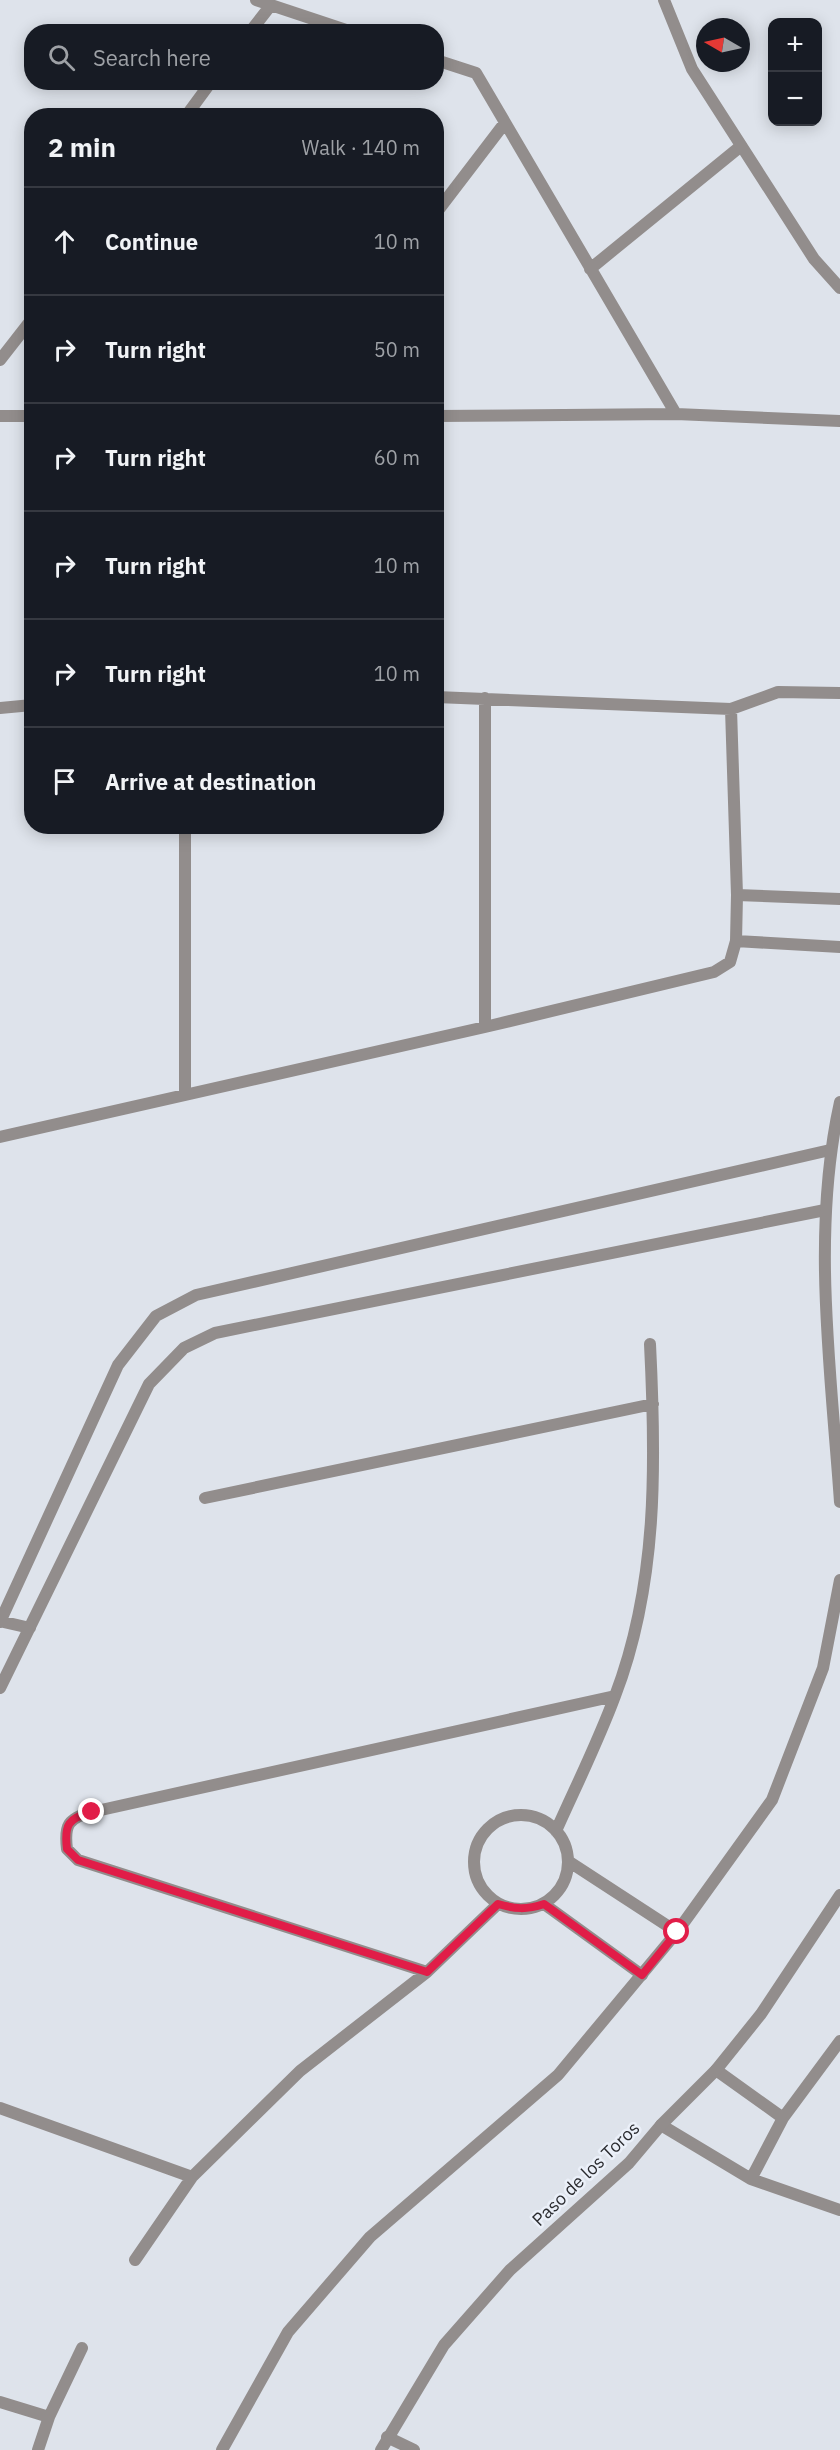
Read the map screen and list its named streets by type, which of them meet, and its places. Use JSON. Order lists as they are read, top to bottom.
{
  "streets": {
    "street": ["Paso de los Toros"]
  },
  "north": "left",
  "page": {
    "map_buttons": ["+", "−"],
    "search": "Search here",
    "heading": ["2 min", "Walk · 140 m"],
    "list": [
      ["Continue", "10 m"],
      ["Turn right", "50 m"],
      ["Turn right", "60 m"],
      ["Turn right", "10 m"],
      ["Turn right", "10 m"],
      "Arrive at destination"
    ]
  }
}
